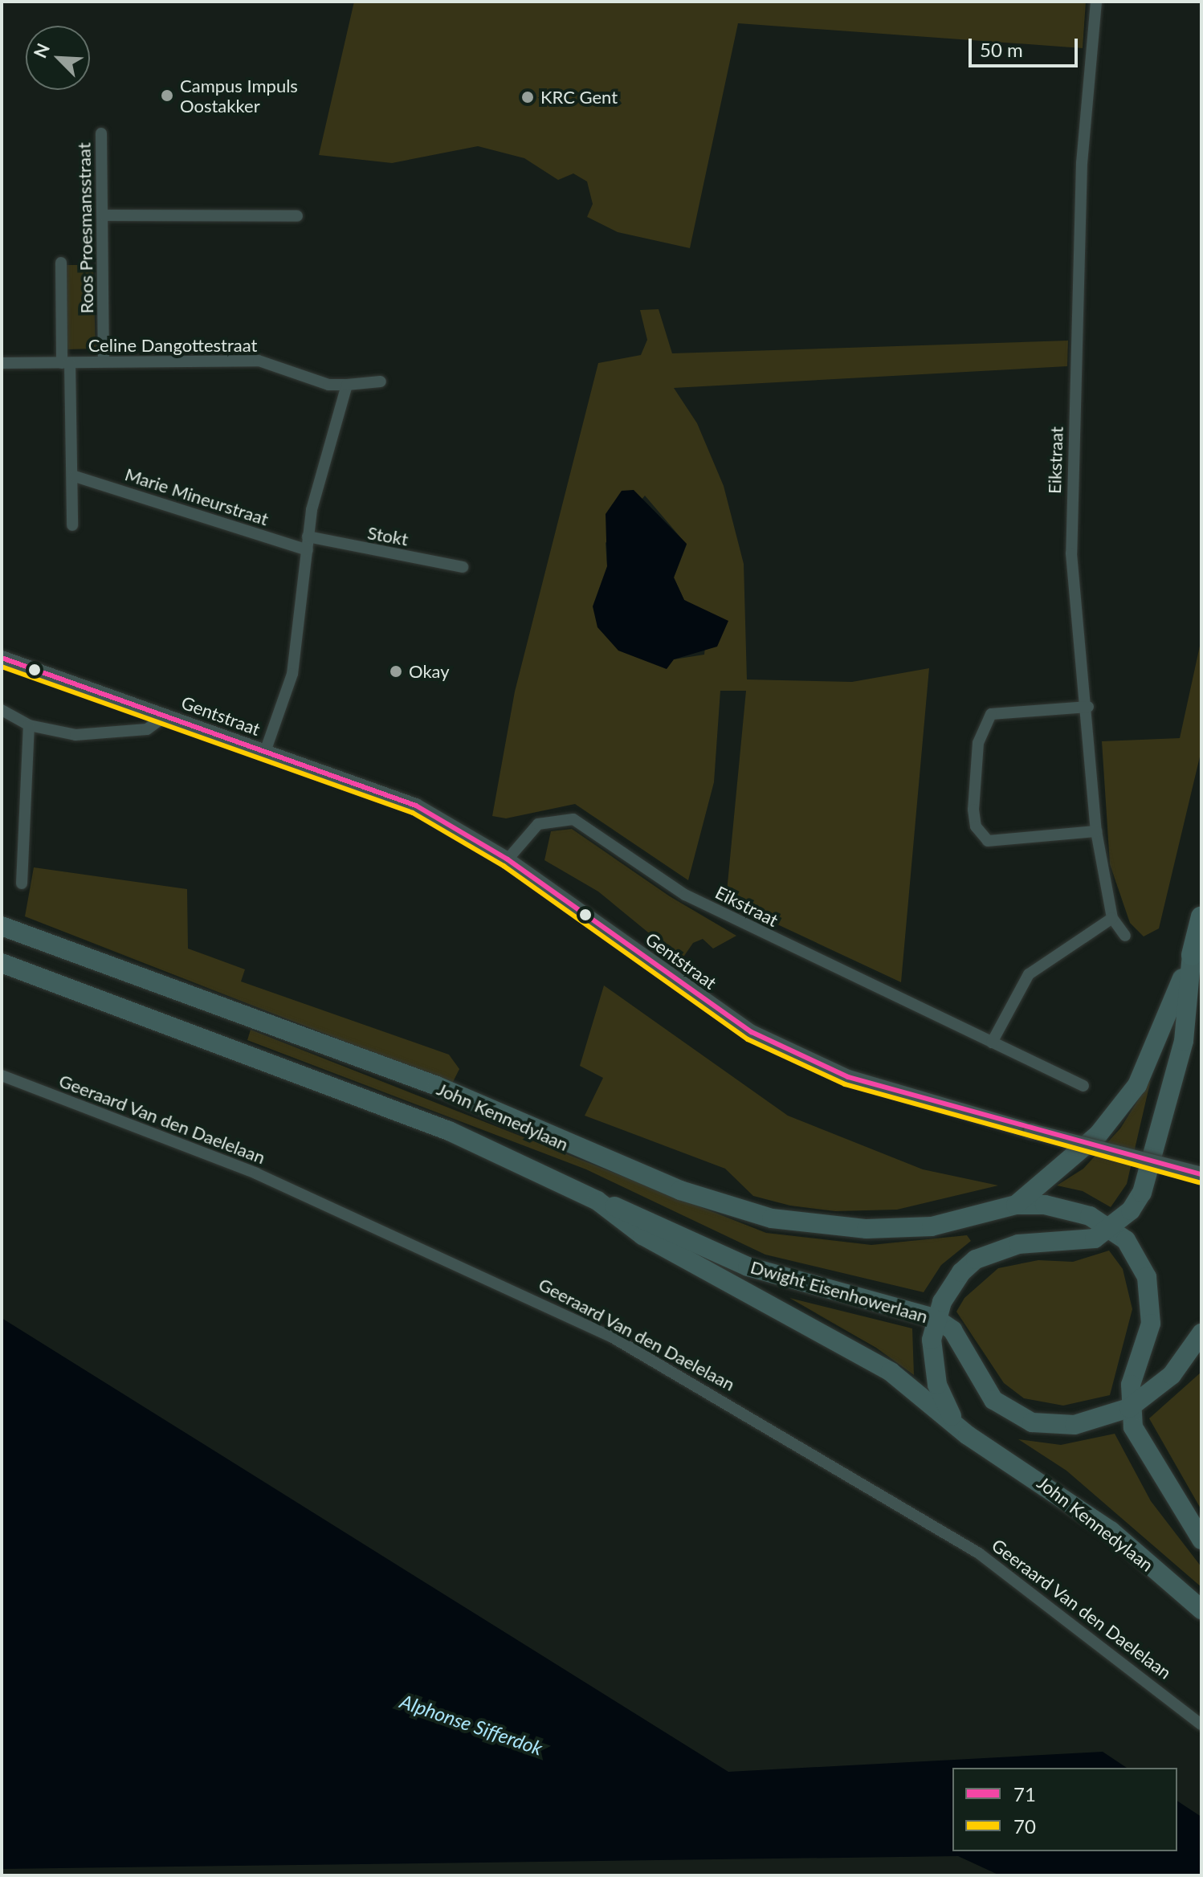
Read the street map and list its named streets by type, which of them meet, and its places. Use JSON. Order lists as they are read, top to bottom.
{
  "streets": {
    "highway": ["John Kennedylaan", "Dwight Eisenhowerlaan"],
    "street": [
      "Roos Proesmansstraat",
      "Celine Dangottestraat",
      "Eikstraat",
      "Marie Mineurstraat",
      "Stokt",
      "Gentstraat",
      "Geeraard Van den Daelelaan"
    ]
  },
  "crossings": [
    ["Roos Proesmansstraat", "Celine Dangottestraat"],
    ["Eikstraat", "Gentstraat"],
    ["John Kennedylaan", "Dwight Eisenhowerlaan"]
  ],
  "water": ["Alphonse Sifferdok"],
  "places": ["Campus Impuls Oostakker", "KRC Gent", "Okay"],
  "lines": ["transit line 71", "transit line 70"],
  "legend": ["71", "70"],
  "scale_bar": "50 m",
  "north": "top left"
}
